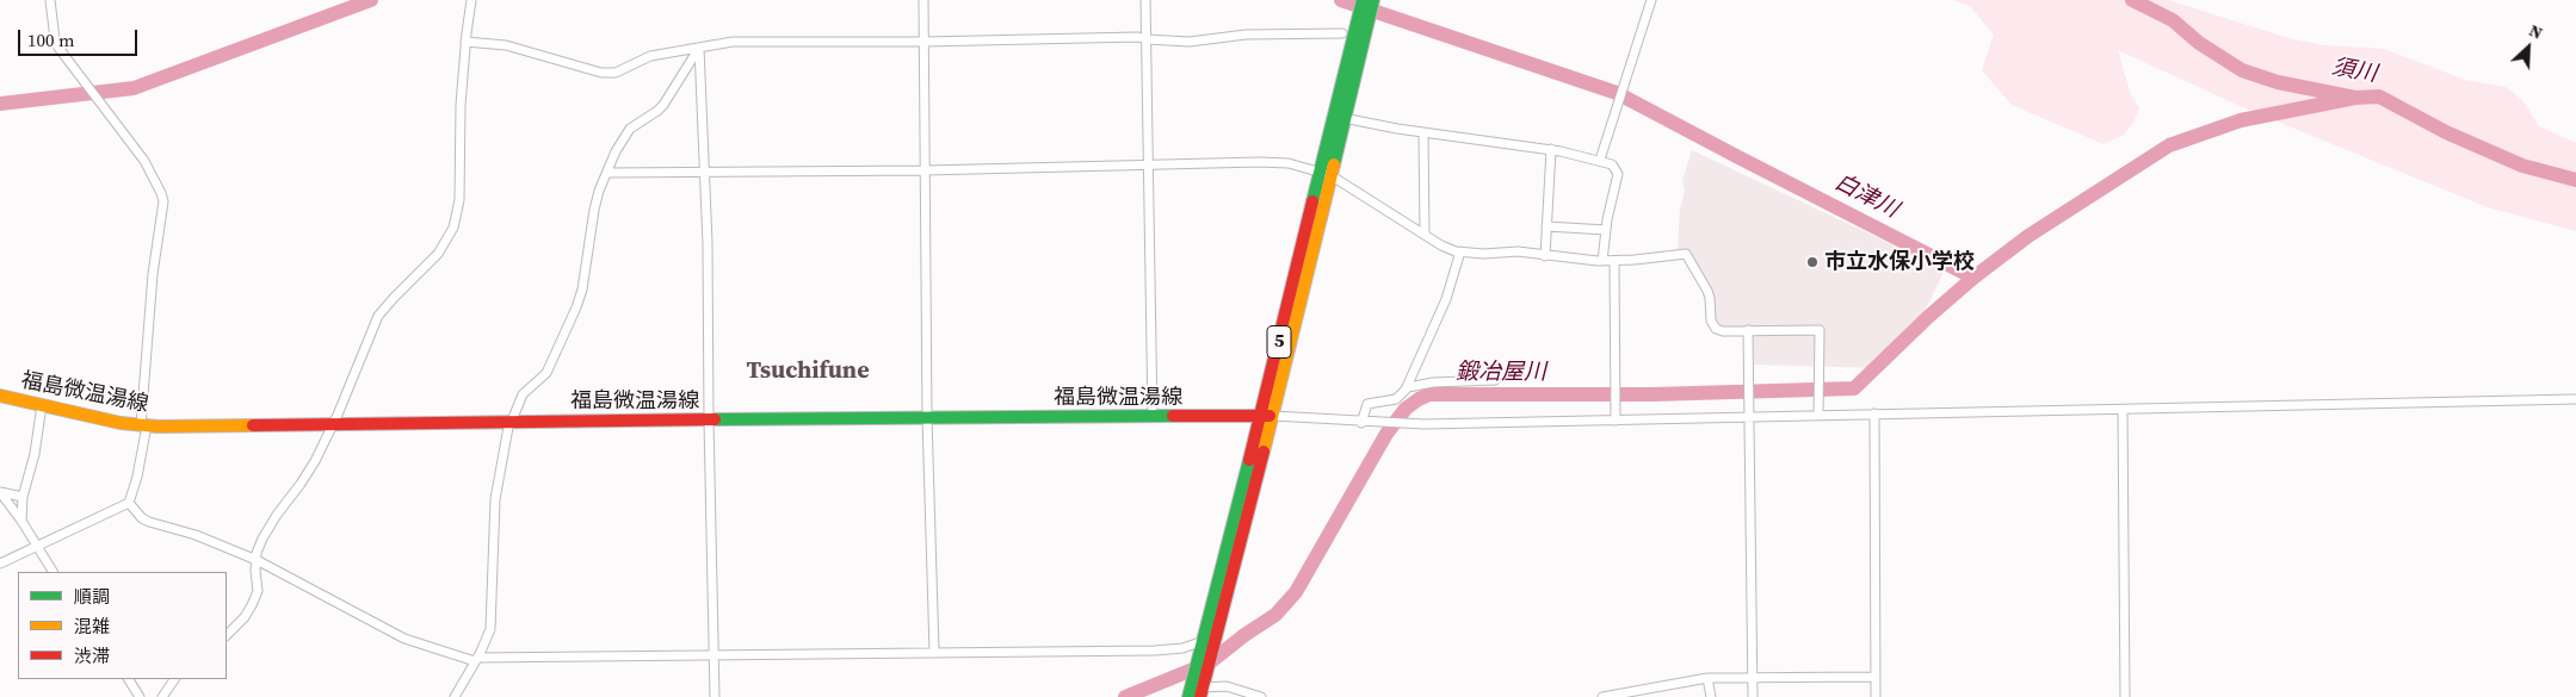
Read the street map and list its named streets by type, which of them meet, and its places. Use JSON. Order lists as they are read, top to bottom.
{
  "streets": {
    "main road": ["5", "福島微温湯線"]
  },
  "crossings": [
    ["5", "福島微温湯線"]
  ],
  "districts": ["Tsuchifune"],
  "water": ["須川", "白津川", "鍛冶屋川"],
  "places": ["市立水保小学校"],
  "legend": ["順調", "混雑", "渋滞"],
  "scale_bar": "100 m",
  "north": "top right"
}
